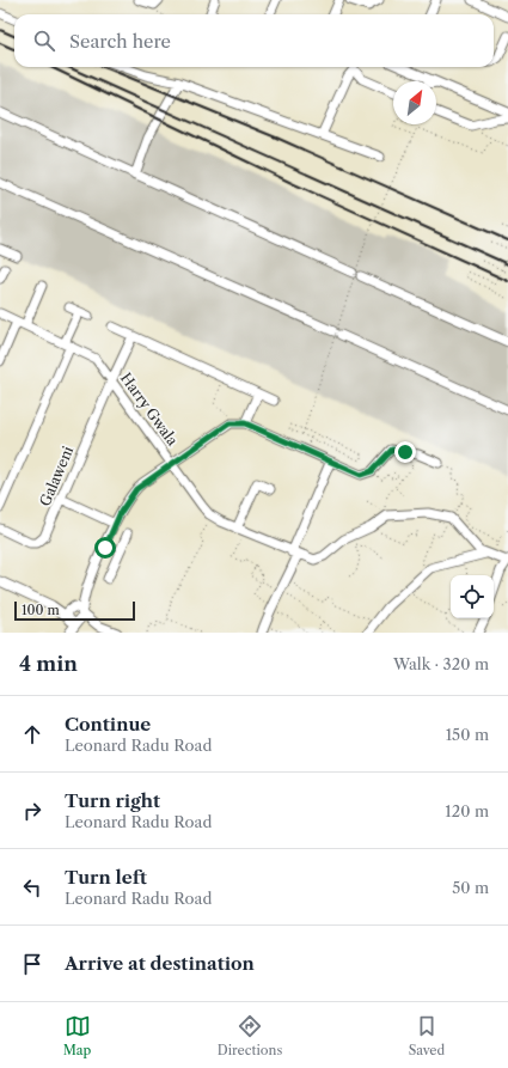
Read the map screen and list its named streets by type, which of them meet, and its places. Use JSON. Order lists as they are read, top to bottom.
{
  "streets": {
    "street": ["Harry Gwala", "Galaweni"]
  },
  "crossings": [
    ["Harry Gwala", "Galaweni"]
  ],
  "scale_bar": "100 m",
  "north": "top right",
  "page": {
    "search": "Search here",
    "scale": "100 m",
    "heading": ["4 min", "Walk · 320 m"],
    "list": [
      ["Continue", "Leonard Radu Road", "150 m"],
      ["Turn right", "Leonard Radu Road", "120 m"],
      ["Turn left", "Leonard Radu Road", "50 m"],
      "Arrive at destination"
    ],
    "nav": ["Map", "Directions", "Saved"]
  }
}
